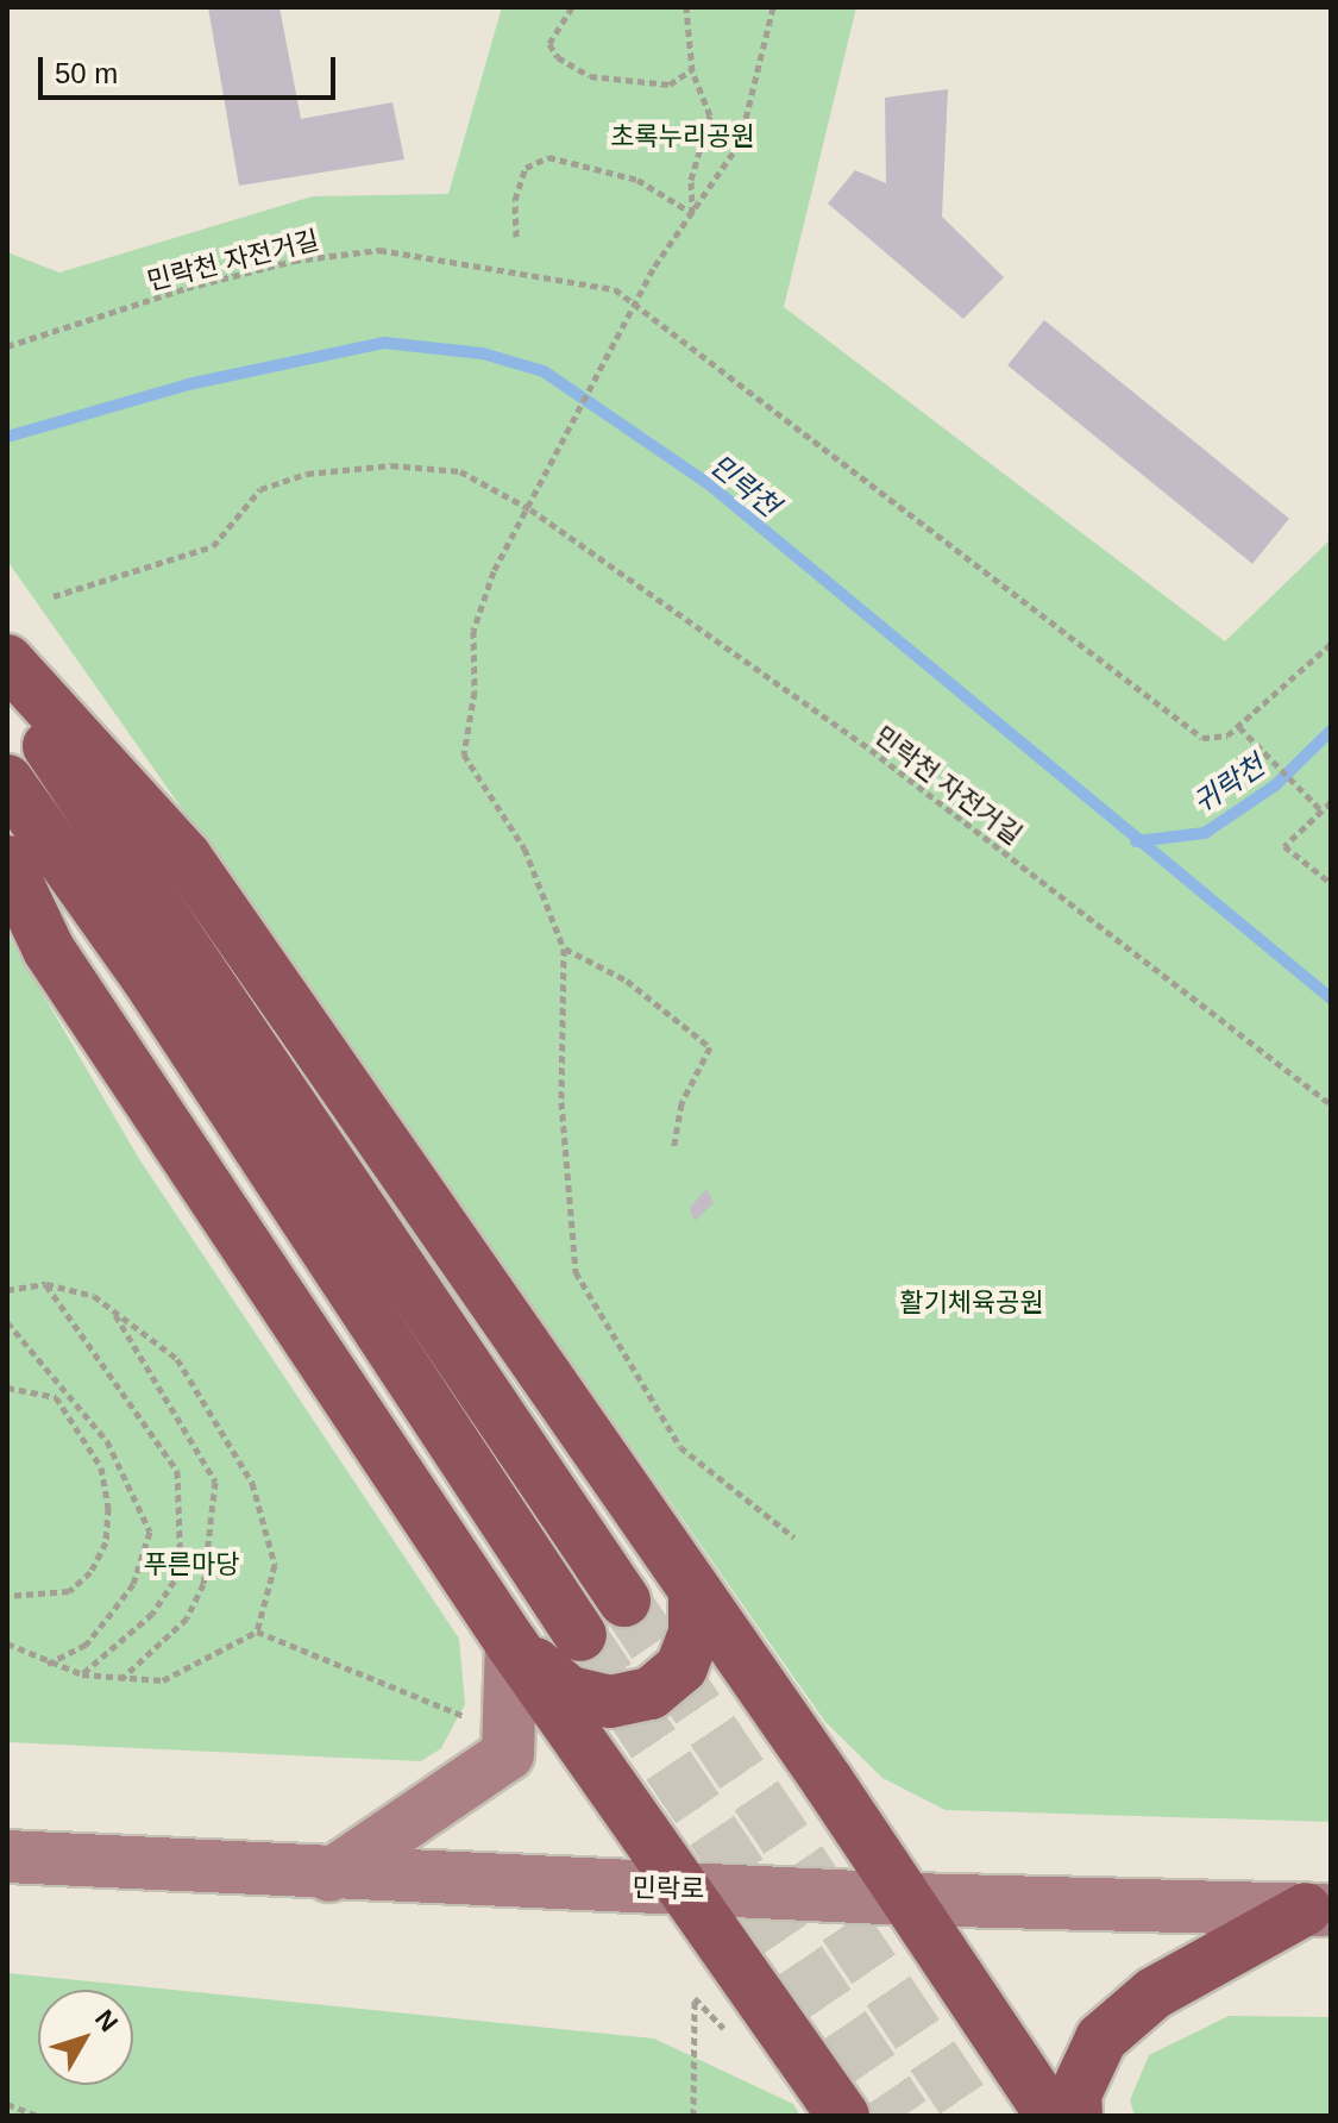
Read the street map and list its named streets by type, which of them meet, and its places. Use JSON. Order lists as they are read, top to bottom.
{
  "streets": {
    "main road": ["민락로"],
    "path": ["민락천 자전거길"]
  },
  "water": ["민락천", "귀락천"],
  "parks": ["초록누리공원", "활기체육공원", "푸른마당"],
  "scale_bar": "50 m",
  "north": "top right"
}
